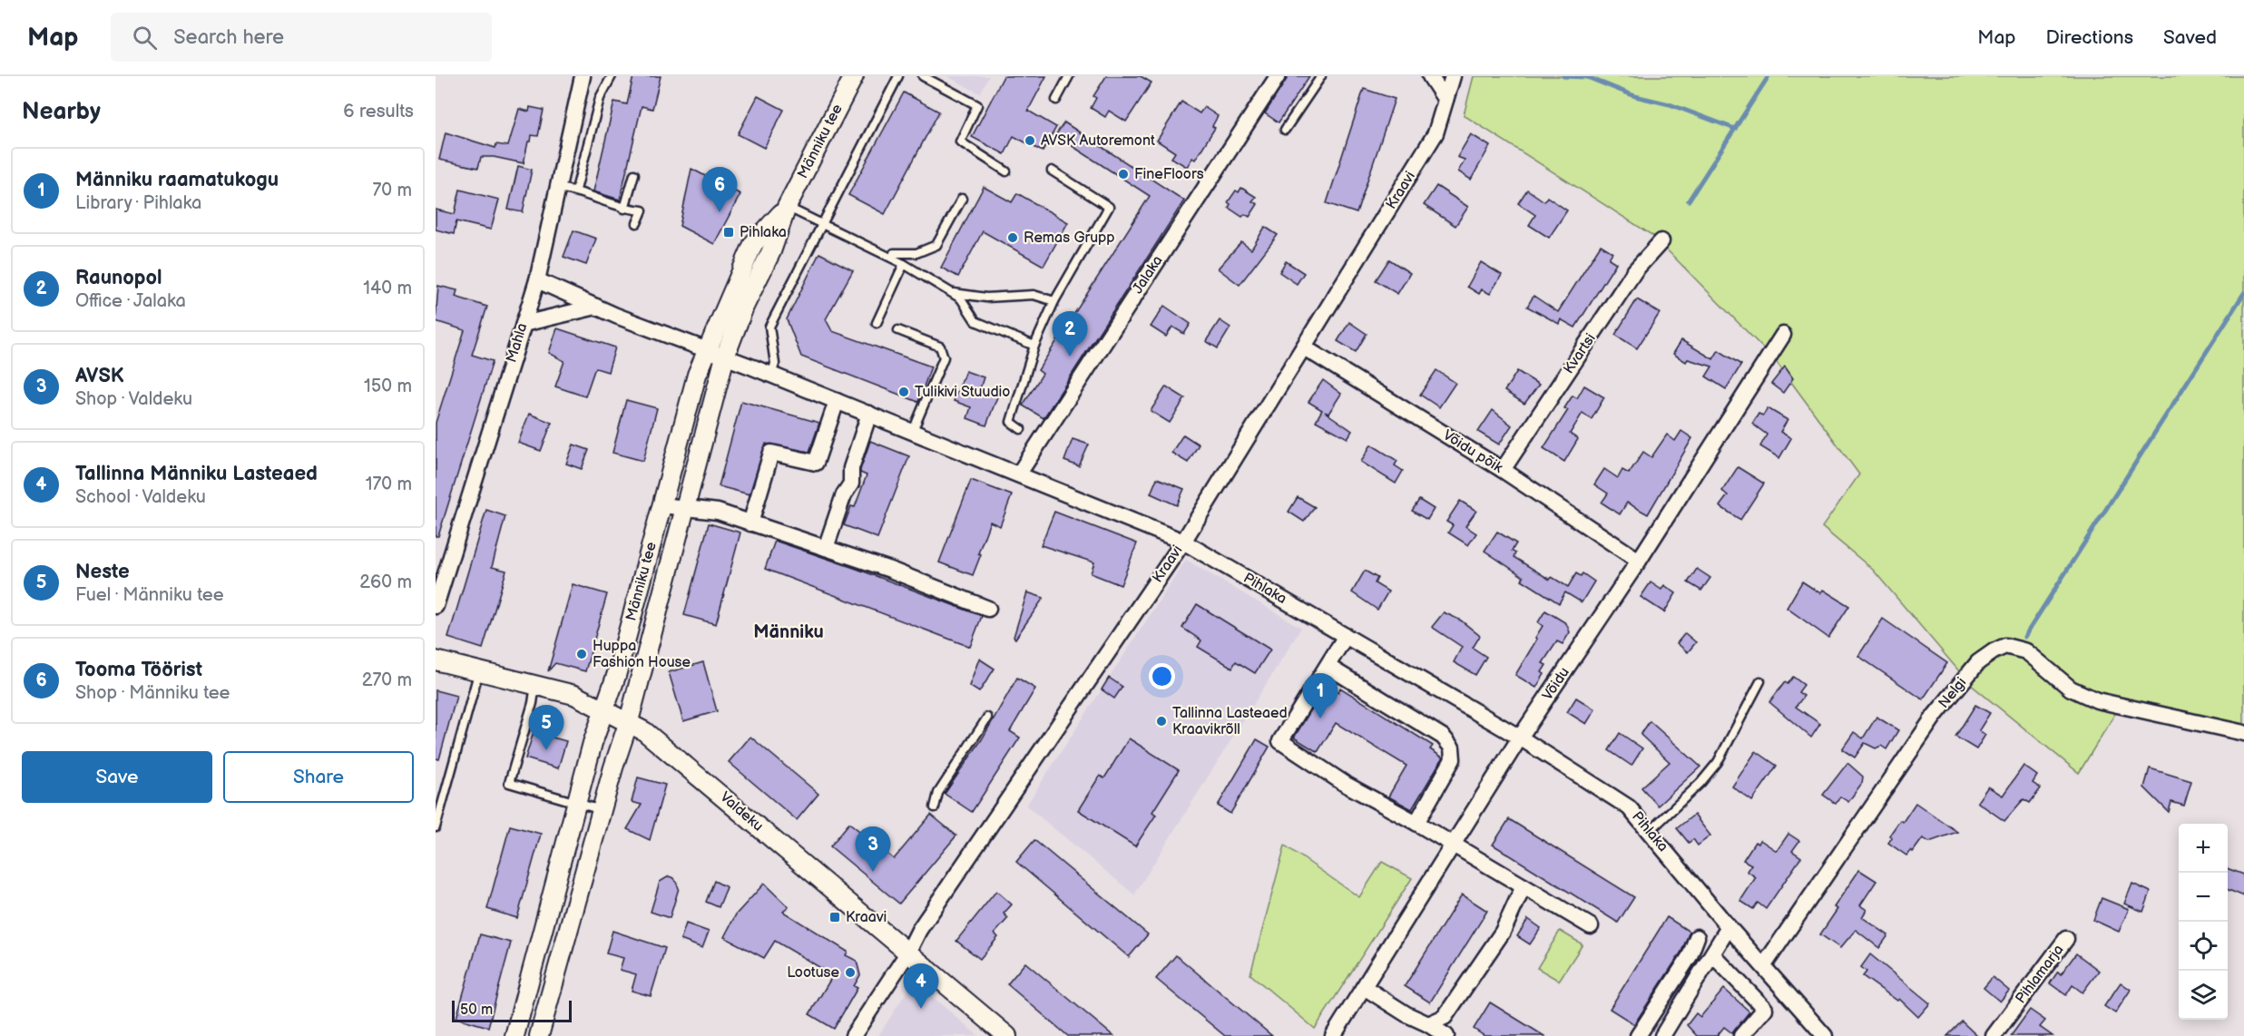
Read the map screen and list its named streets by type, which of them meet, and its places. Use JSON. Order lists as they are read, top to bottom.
{
  "streets": {
    "street": [
      "Männiku tee",
      "Kraavi",
      "Jalaka",
      "Mahla",
      "Kvartsi",
      "Võidu põik",
      "Pihlaka",
      "Võidu",
      "Nelgi",
      "Valdeku",
      "Pihlamarja"
    ]
  },
  "crossings": [
    ["Männiku tee", "Pihlaka"],
    ["Männiku tee", "Valdeku"],
    ["Kraavi", "Võidu põik"],
    ["Kraavi", "Pihlaka"],
    ["Kraavi", "Valdeku"],
    ["Jalaka", "Pihlaka"],
    ["Mahla", "Pihlaka"],
    ["Kvartsi", "Võidu põik"],
    ["Võidu põik", "Võidu"],
    ["Pihlaka", "Võidu"],
    ["Pihlaka", "Nelgi"]
  ],
  "districts": ["Männiku"],
  "places": {
    "other": [
      "AVSK Autoremont",
      "FineFloors",
      "Remas Grupp",
      "Tulikivi Stuudio",
      "Huppa Fashion House",
      "Tallinna Lasteaed Kraavikrõll",
      "Lootuse"
    ],
    "transit": ["Pihlaka", "Kraavi"]
  },
  "scale_bar": "50 m",
  "page": {
    "header": "Map",
    "search": "Search here",
    "nav": ["Map", "Directions", "Saved"],
    "heading": ["Nearby", "6 results"],
    "list": [
      {
        "mark": "1",
        "name": "Männiku raamatukogu",
        "note": "Library · Pihlaka",
        "value": "70 m"
      },
      {
        "mark": "2",
        "name": "Raunopol",
        "note": "Office · Jalaka",
        "value": "140 m"
      },
      {
        "mark": "3",
        "name": "AVSK",
        "note": "Shop · Valdeku",
        "value": "150 m"
      },
      {
        "mark": "4",
        "name": "Tallinna Männiku Lasteaed",
        "note": "School · Valdeku",
        "value": "170 m"
      },
      {
        "mark": "5",
        "name": "Neste",
        "note": "Fuel · Männiku tee",
        "value": "260 m"
      },
      {
        "mark": "6",
        "name": "Tooma Töörist",
        "note": "Shop · Männiku tee",
        "value": "270 m"
      }
    ],
    "pins": [
      "6",
      "2",
      "1",
      "5",
      "3",
      "4"
    ],
    "buttons": ["Save", "Share"],
    "map_buttons": ["+", "−"],
    "scale": "50 m"
  }
}
